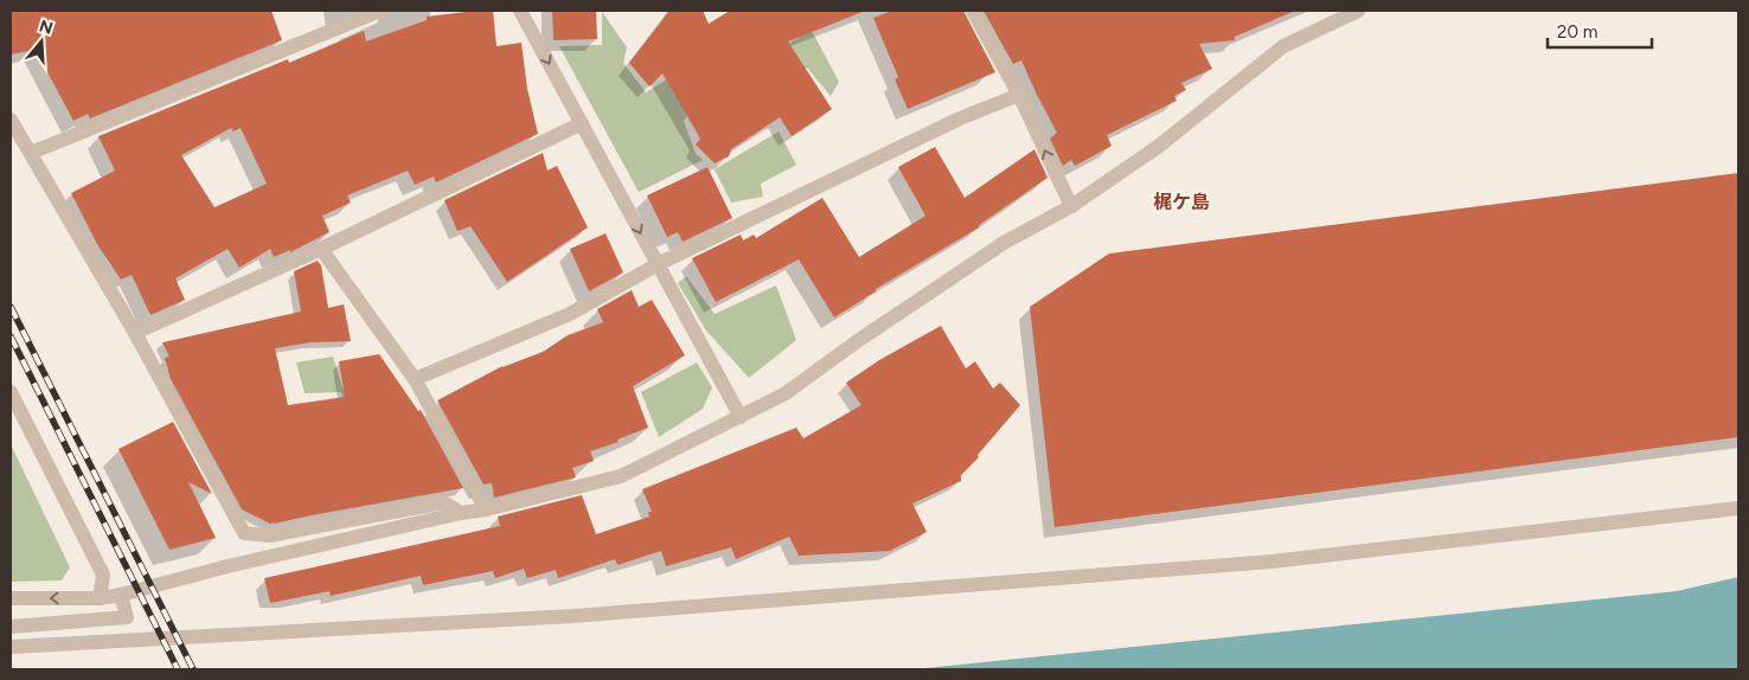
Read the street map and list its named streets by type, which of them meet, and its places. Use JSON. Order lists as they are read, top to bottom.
{
  "districts": ["梶ケ島"],
  "scale_bar": "20 m",
  "north": "top"
}
